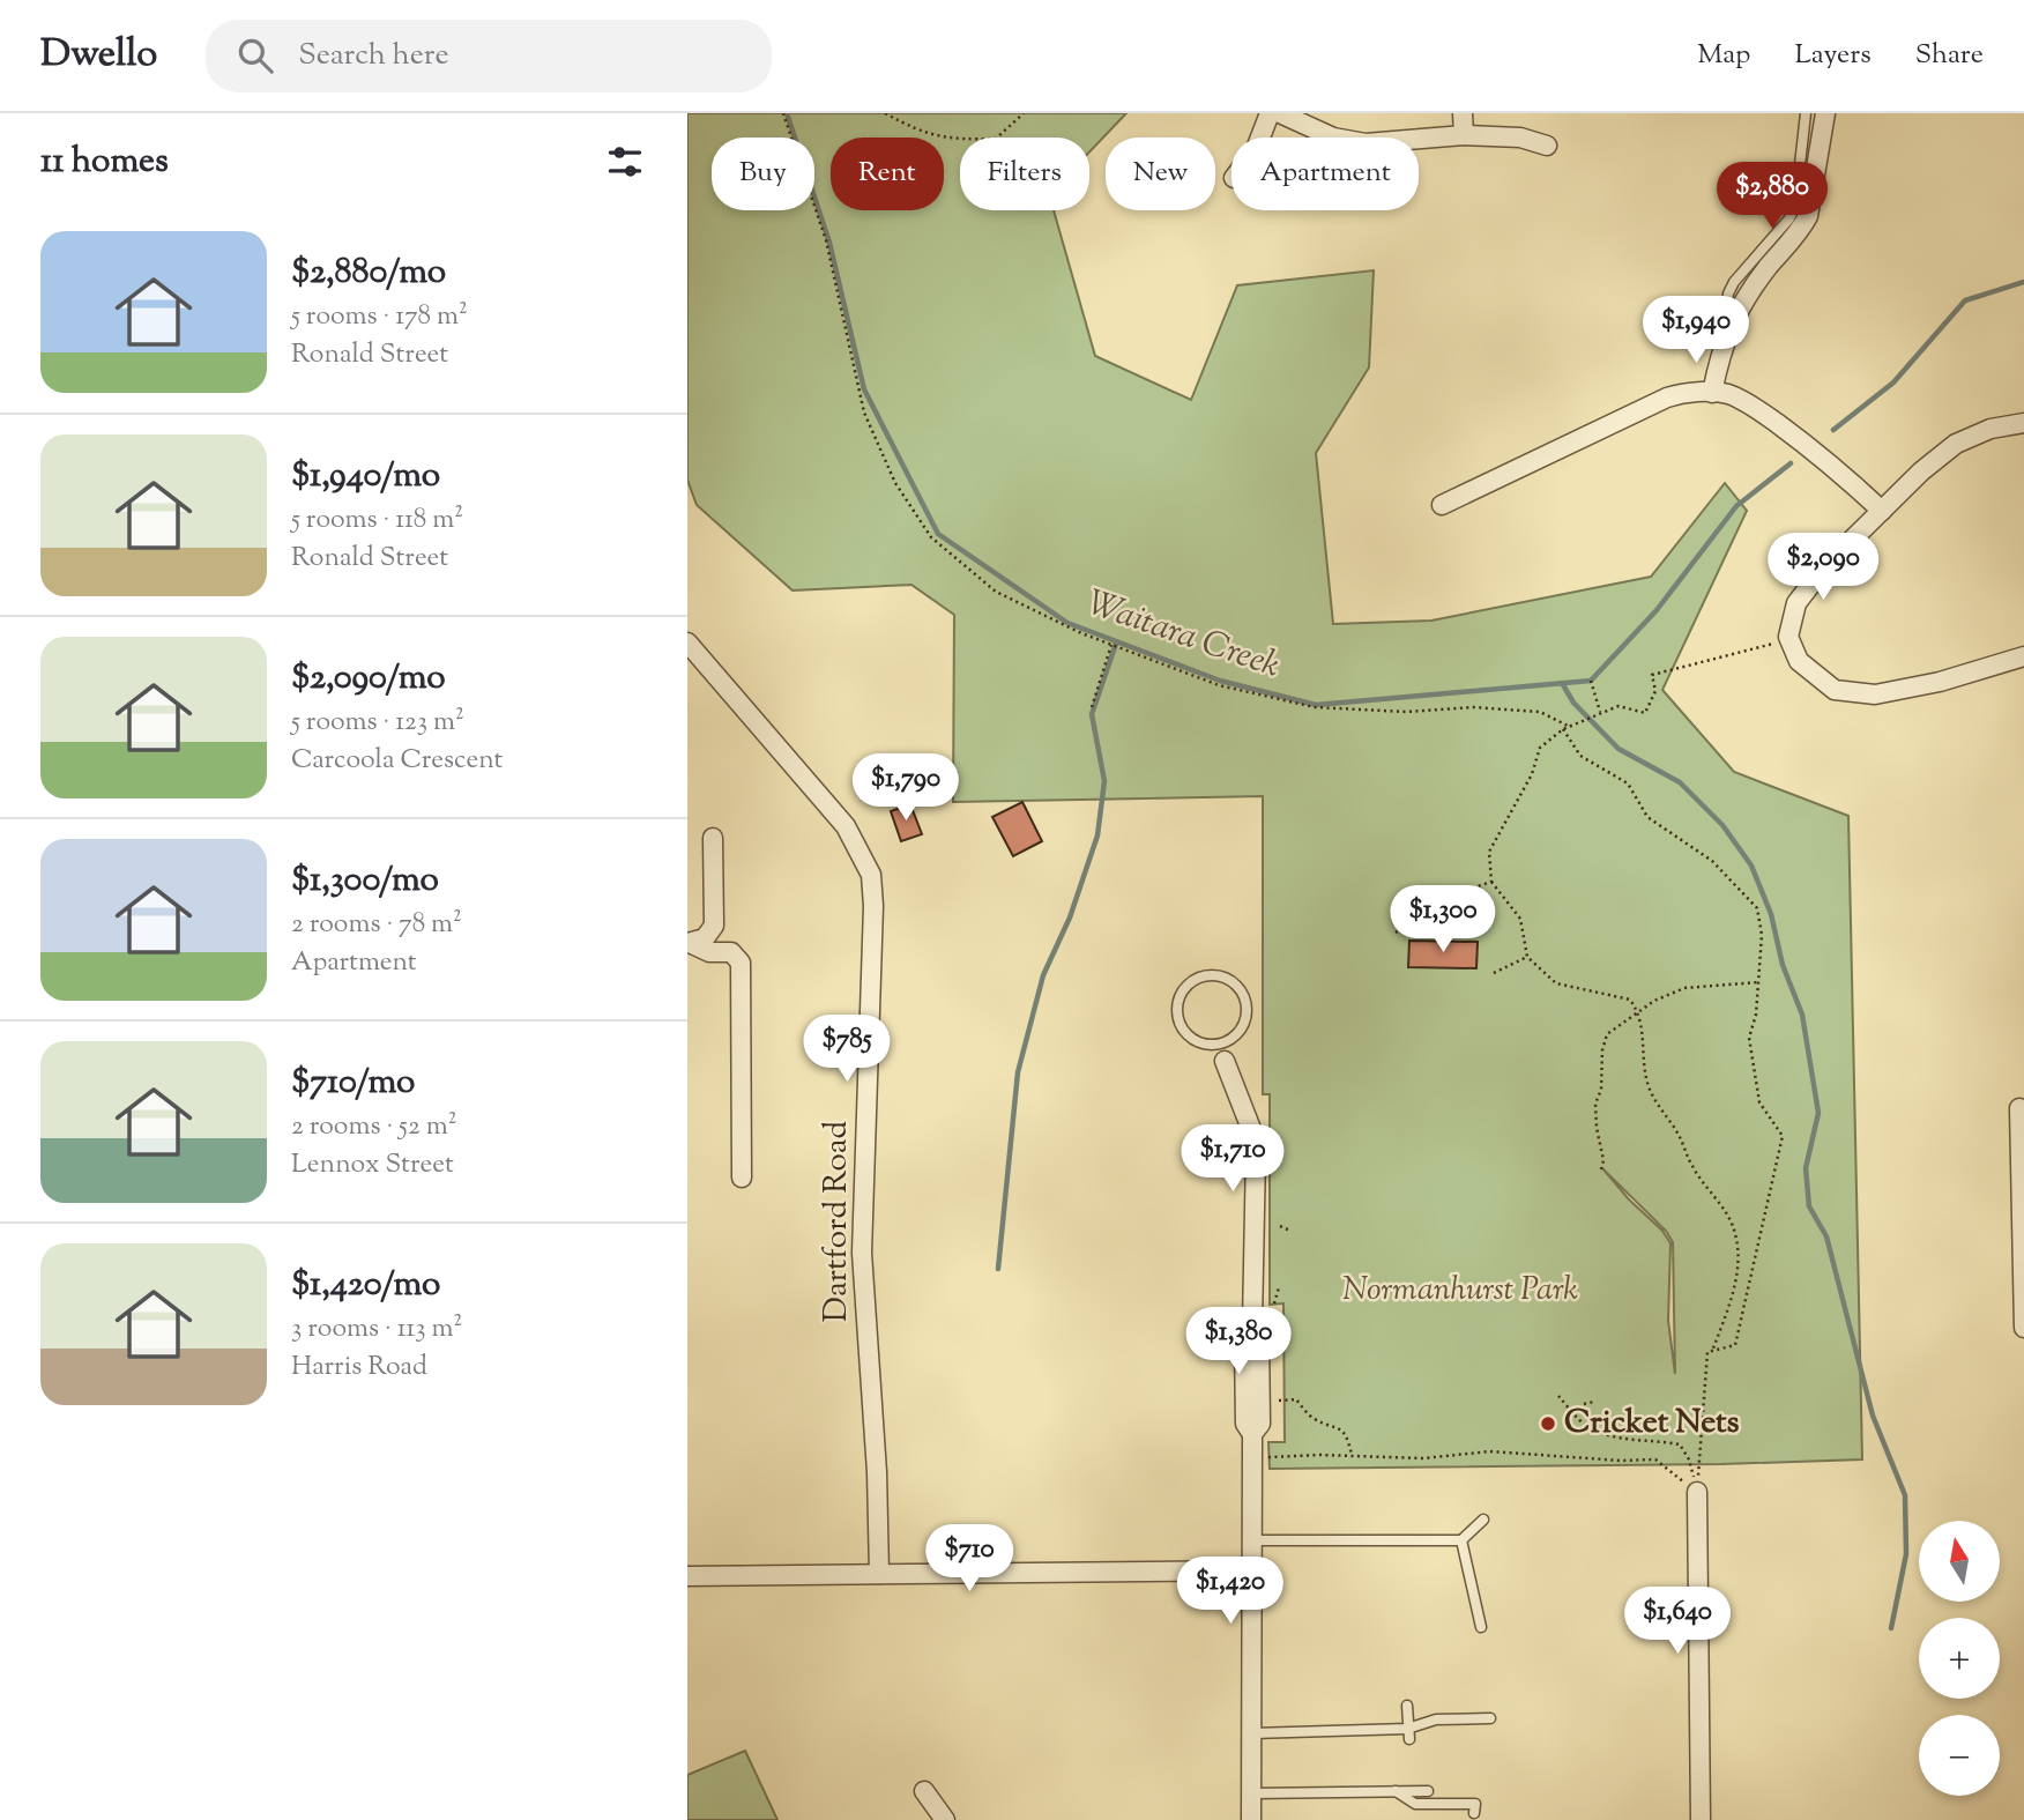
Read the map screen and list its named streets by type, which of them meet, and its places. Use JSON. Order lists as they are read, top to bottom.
{
  "streets": {
    "street": ["Dartford Road"]
  },
  "water": ["Waitara Creek"],
  "parks": ["Normanhurst Park"],
  "places": ["Cricket Nets"],
  "north": "top",
  "page": {
    "header": "Dwello",
    "search": "Search here",
    "nav": ["Map", "Layers", "Share"],
    "heading": "11 homes",
    "chip": [
      "Buy",
      "Rent",
      "Filters",
      "New",
      "Apartment"
    ],
    "price": [
      "$2,880",
      "$1,940",
      "$2,090",
      "$1,790",
      "$1,300",
      "$785",
      "$1,710",
      "$1,380",
      "$710",
      "$1,420",
      "$1,640"
    ],
    "list": [
      {
        "name": "$2,880/mo",
        "note": "5 rooms · 178 m² · Ronald Street"
      },
      {
        "name": "$1,940/mo",
        "note": "5 rooms · 118 m² · Ronald Street"
      },
      {
        "name": "$2,090/mo",
        "note": "5 rooms · 123 m² · Carcoola Crescent"
      },
      {
        "name": "$1,300/mo",
        "note": "2 rooms · 78 m² · Apartment"
      },
      {
        "name": "$710/mo",
        "note": "2 rooms · 52 m² · Lennox Street"
      },
      {
        "name": "$1,420/mo",
        "note": "3 rooms · 113 m² · Harris Road"
      }
    ],
    "map_buttons": ["+", "−"]
  }
}
